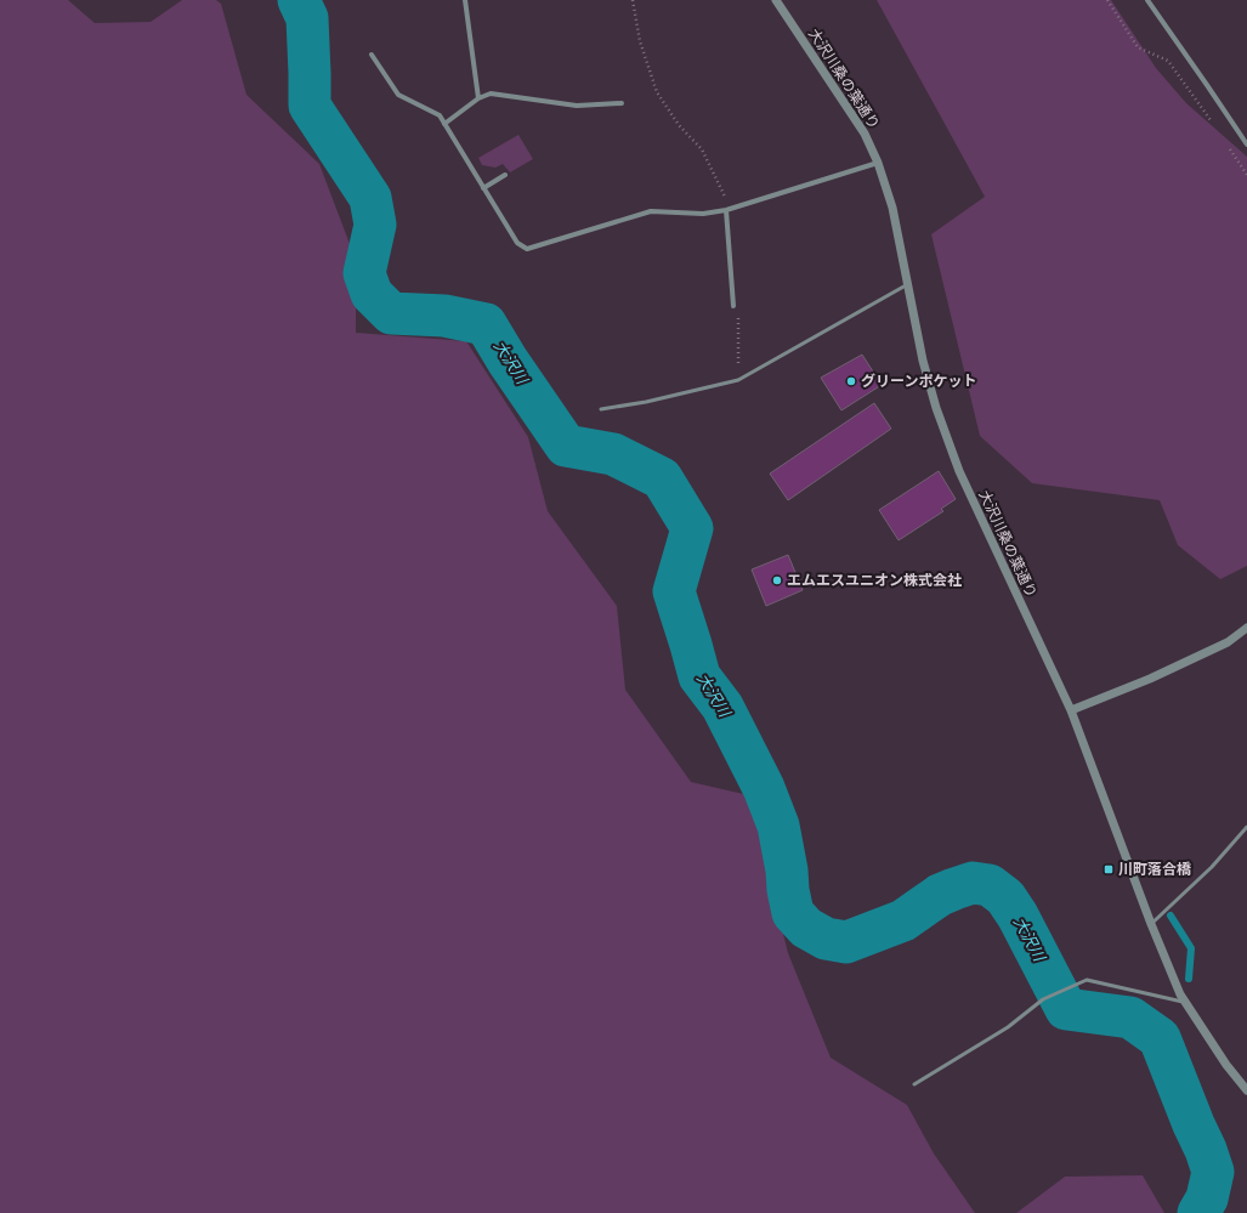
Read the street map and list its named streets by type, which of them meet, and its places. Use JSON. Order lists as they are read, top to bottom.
{
  "streets": {
    "street": ["大沢川桑の葉通り"]
  },
  "water": ["大沢川"],
  "places": {
    "other": ["グリーンポケット", "エムエスユニオン株式会社"],
    "transit": ["川町落合橋"]
  }
}
